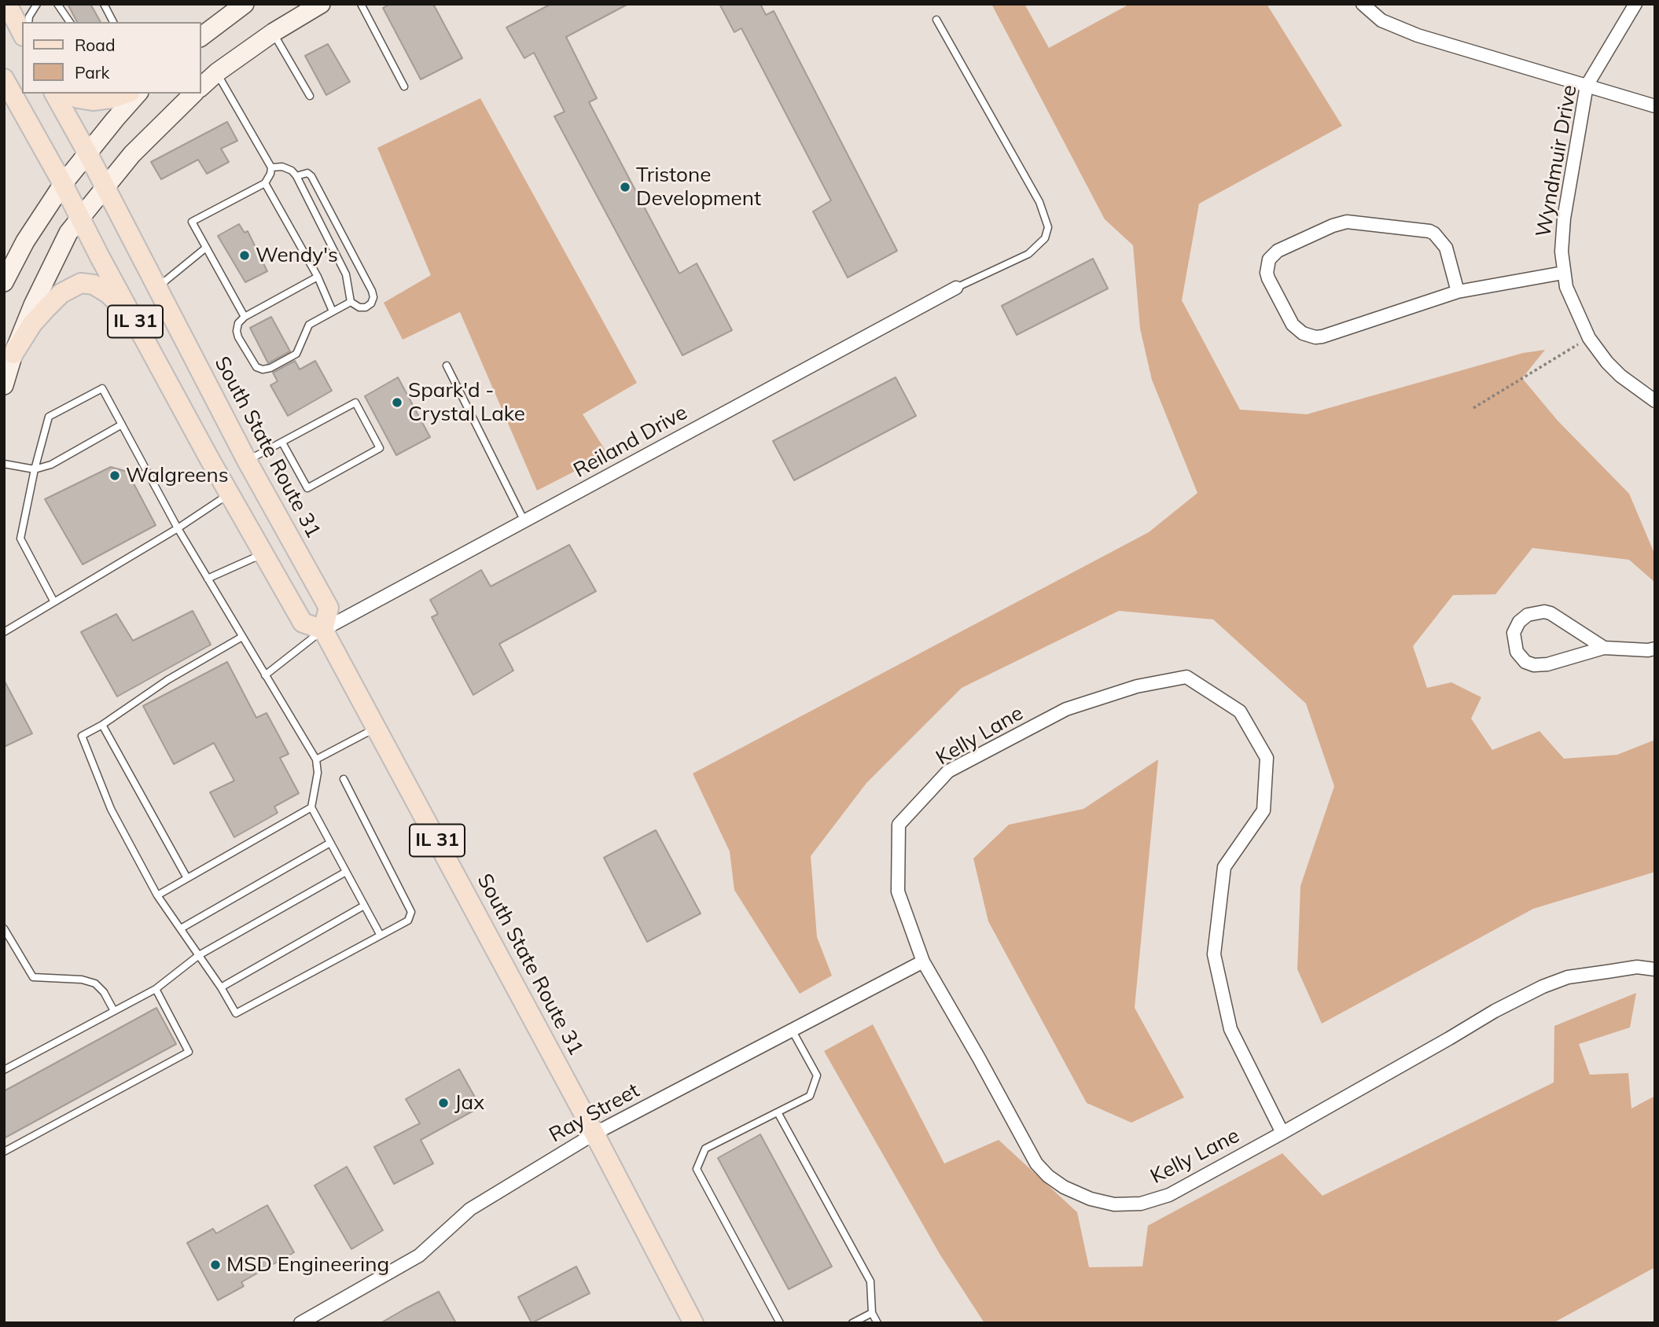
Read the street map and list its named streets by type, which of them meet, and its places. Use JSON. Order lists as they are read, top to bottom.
{
  "streets": {
    "main road": ["IL 31", "South State Route 31"],
    "street": [
      "Wyndmuir Drive",
      "Reiland Drive",
      "Kelly Lane",
      "Ray Street"
    ]
  },
  "crossings": [
    ["IL 31", "Reiland Drive"],
    ["IL 31", "South State Route 31"],
    ["Reiland Drive", "South State Route 31"],
    ["South State Route 31", "Ray Street"],
    ["Kelly Lane", "Ray Street"]
  ],
  "places": [
    "Tristone Development",
    "Wendy's",
    "Spark'd - Crystal Lake",
    "Walgreens",
    "Jax",
    "MSD Engineering"
  ],
  "legend": ["Road", "Park"]
}
